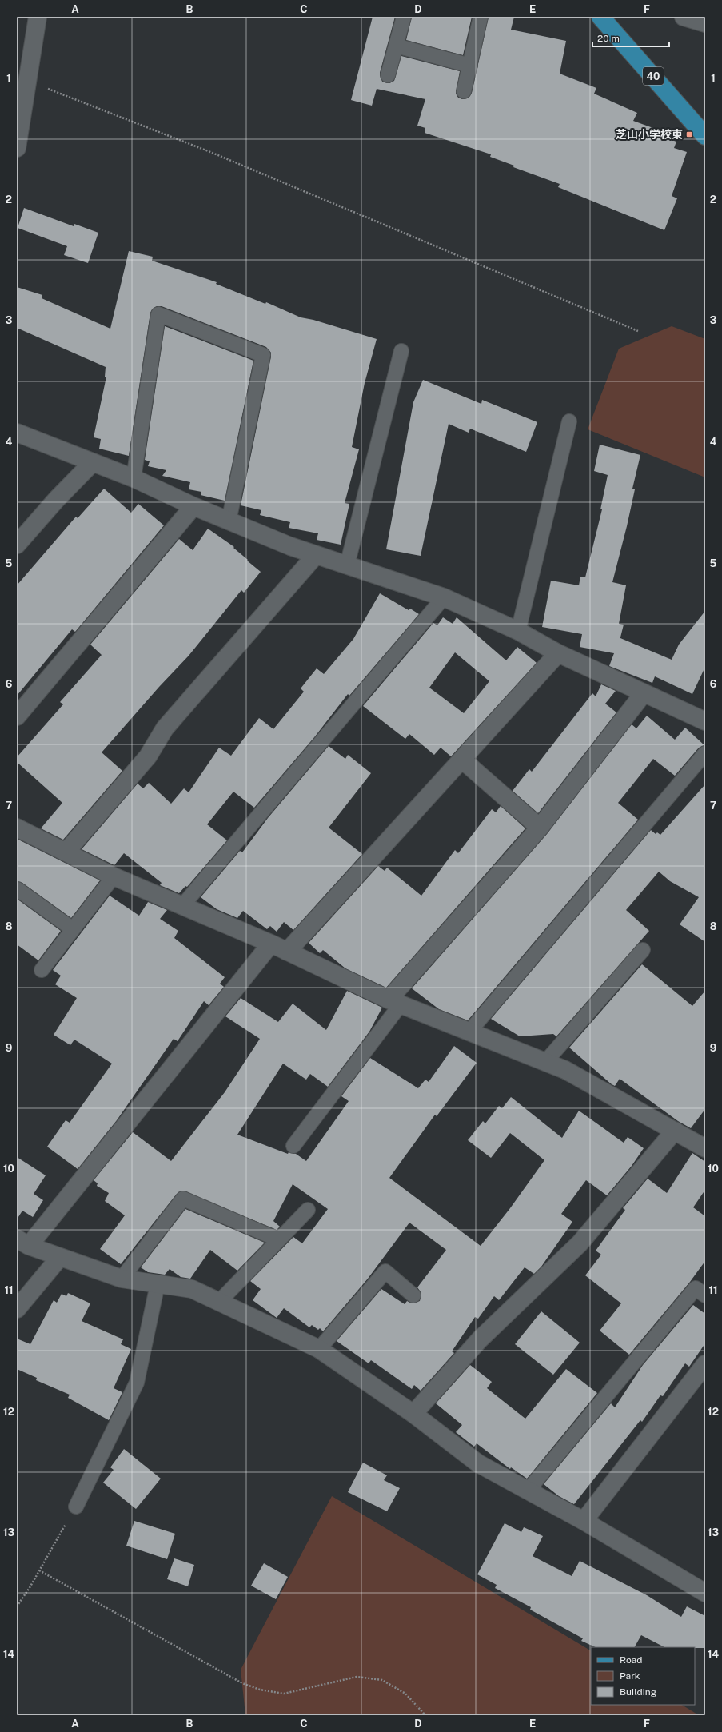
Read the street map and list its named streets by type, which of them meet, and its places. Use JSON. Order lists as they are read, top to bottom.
{
  "streets": {
    "main road": ["40"]
  },
  "places": {
    "transit": ["芝山小学校東"]
  },
  "legend": ["Road", "Park", "Building"],
  "scale_bar": "20 m",
  "grid": {
    "columns": [
      "A",
      "B",
      "C",
      "D",
      "E",
      "F"
    ],
    "rows": [
      "1",
      "2",
      "3",
      "4",
      "5",
      "6",
      "7",
      "8",
      "9",
      "10",
      "11",
      "12",
      "13",
      "14"
    ]
  }
}
